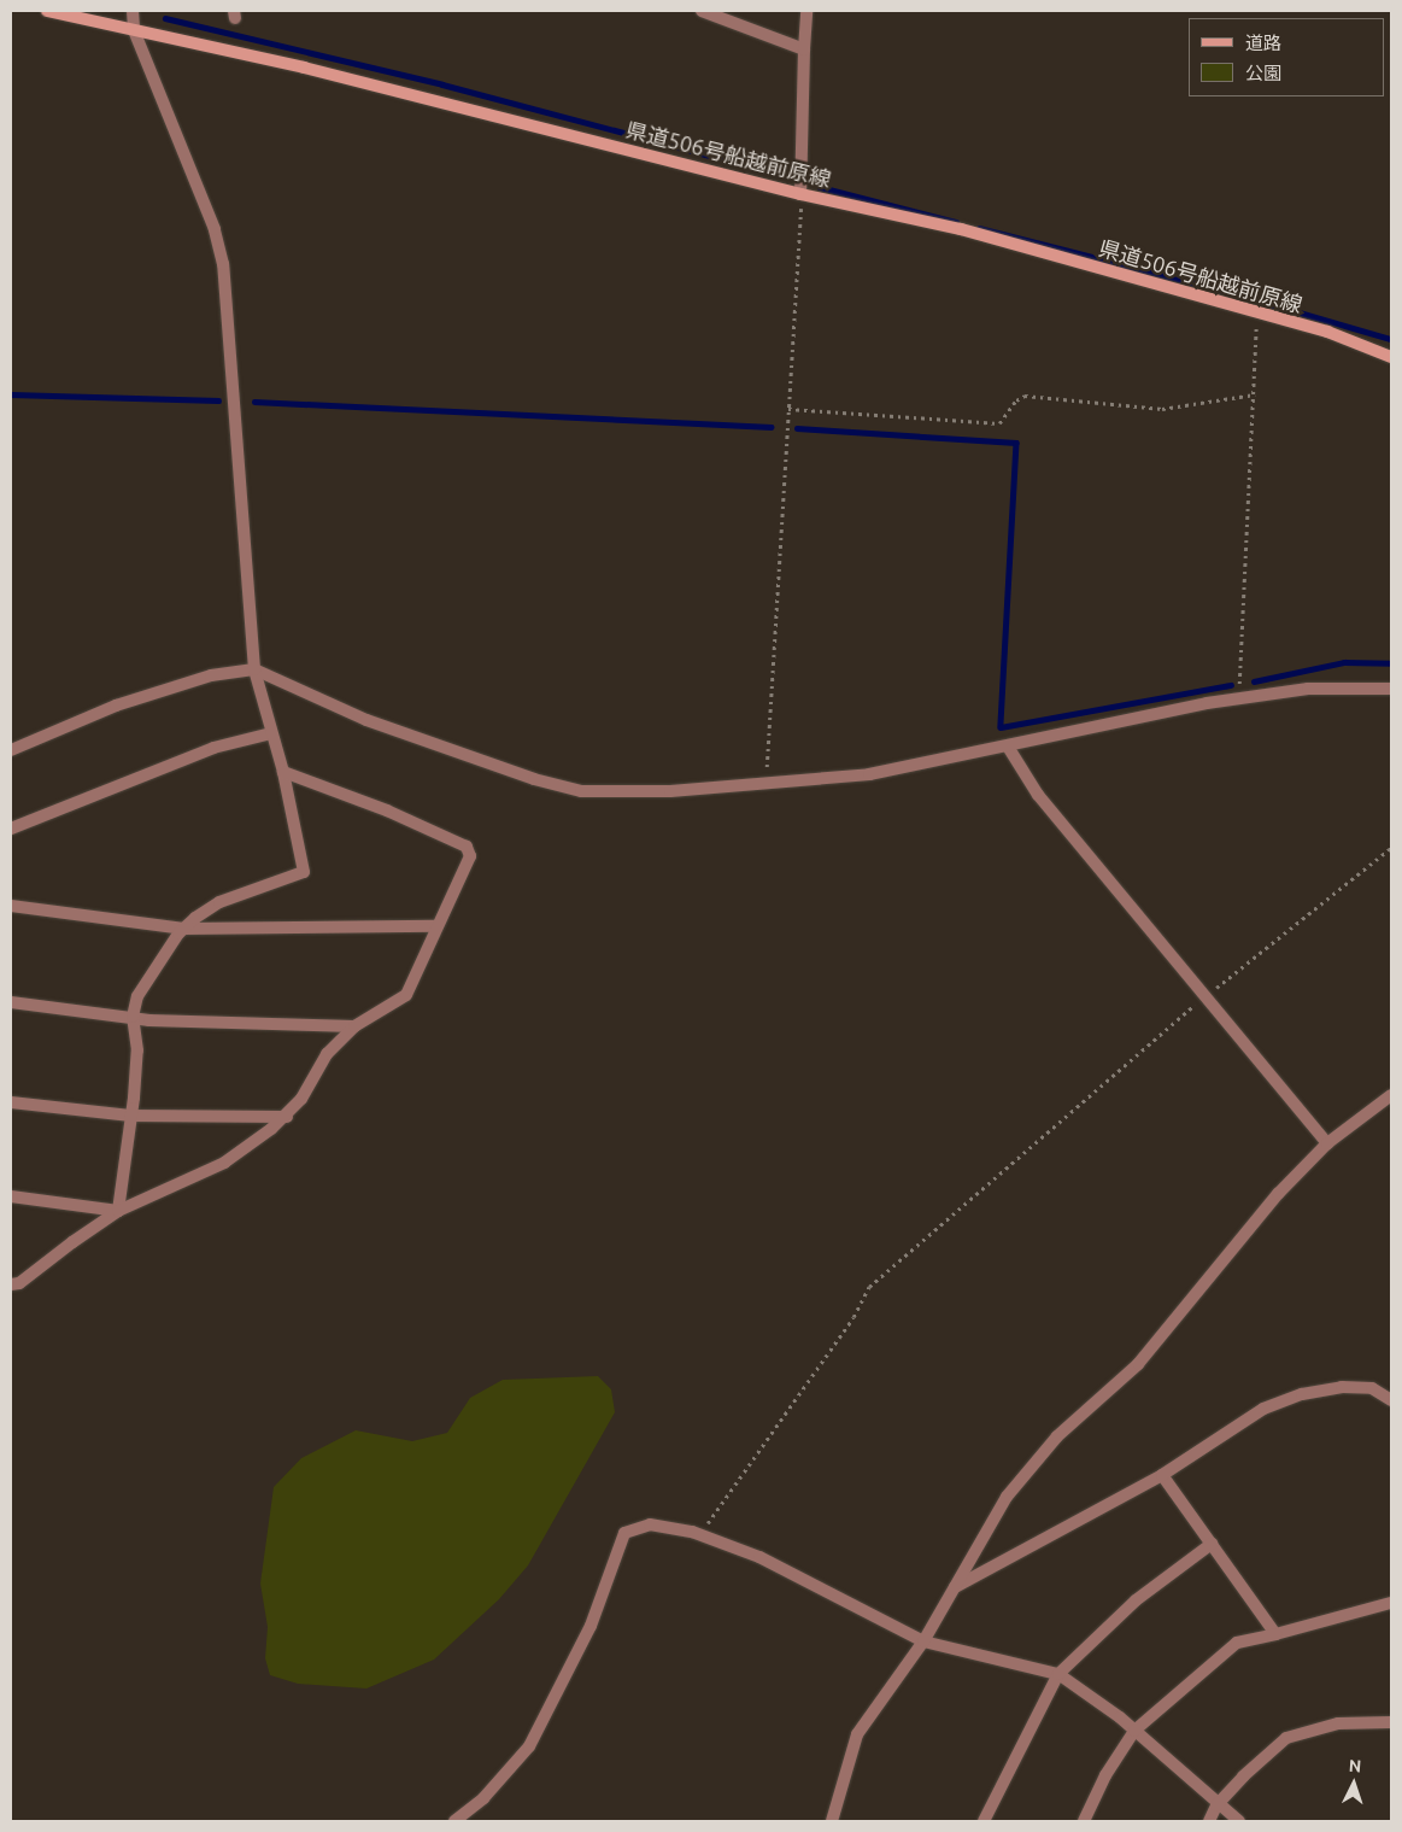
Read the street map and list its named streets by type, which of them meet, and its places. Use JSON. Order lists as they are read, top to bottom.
{
  "streets": {
    "main road": ["県道506号船越前原線"]
  },
  "legend": ["道路", "公園"],
  "north": "top"
}
